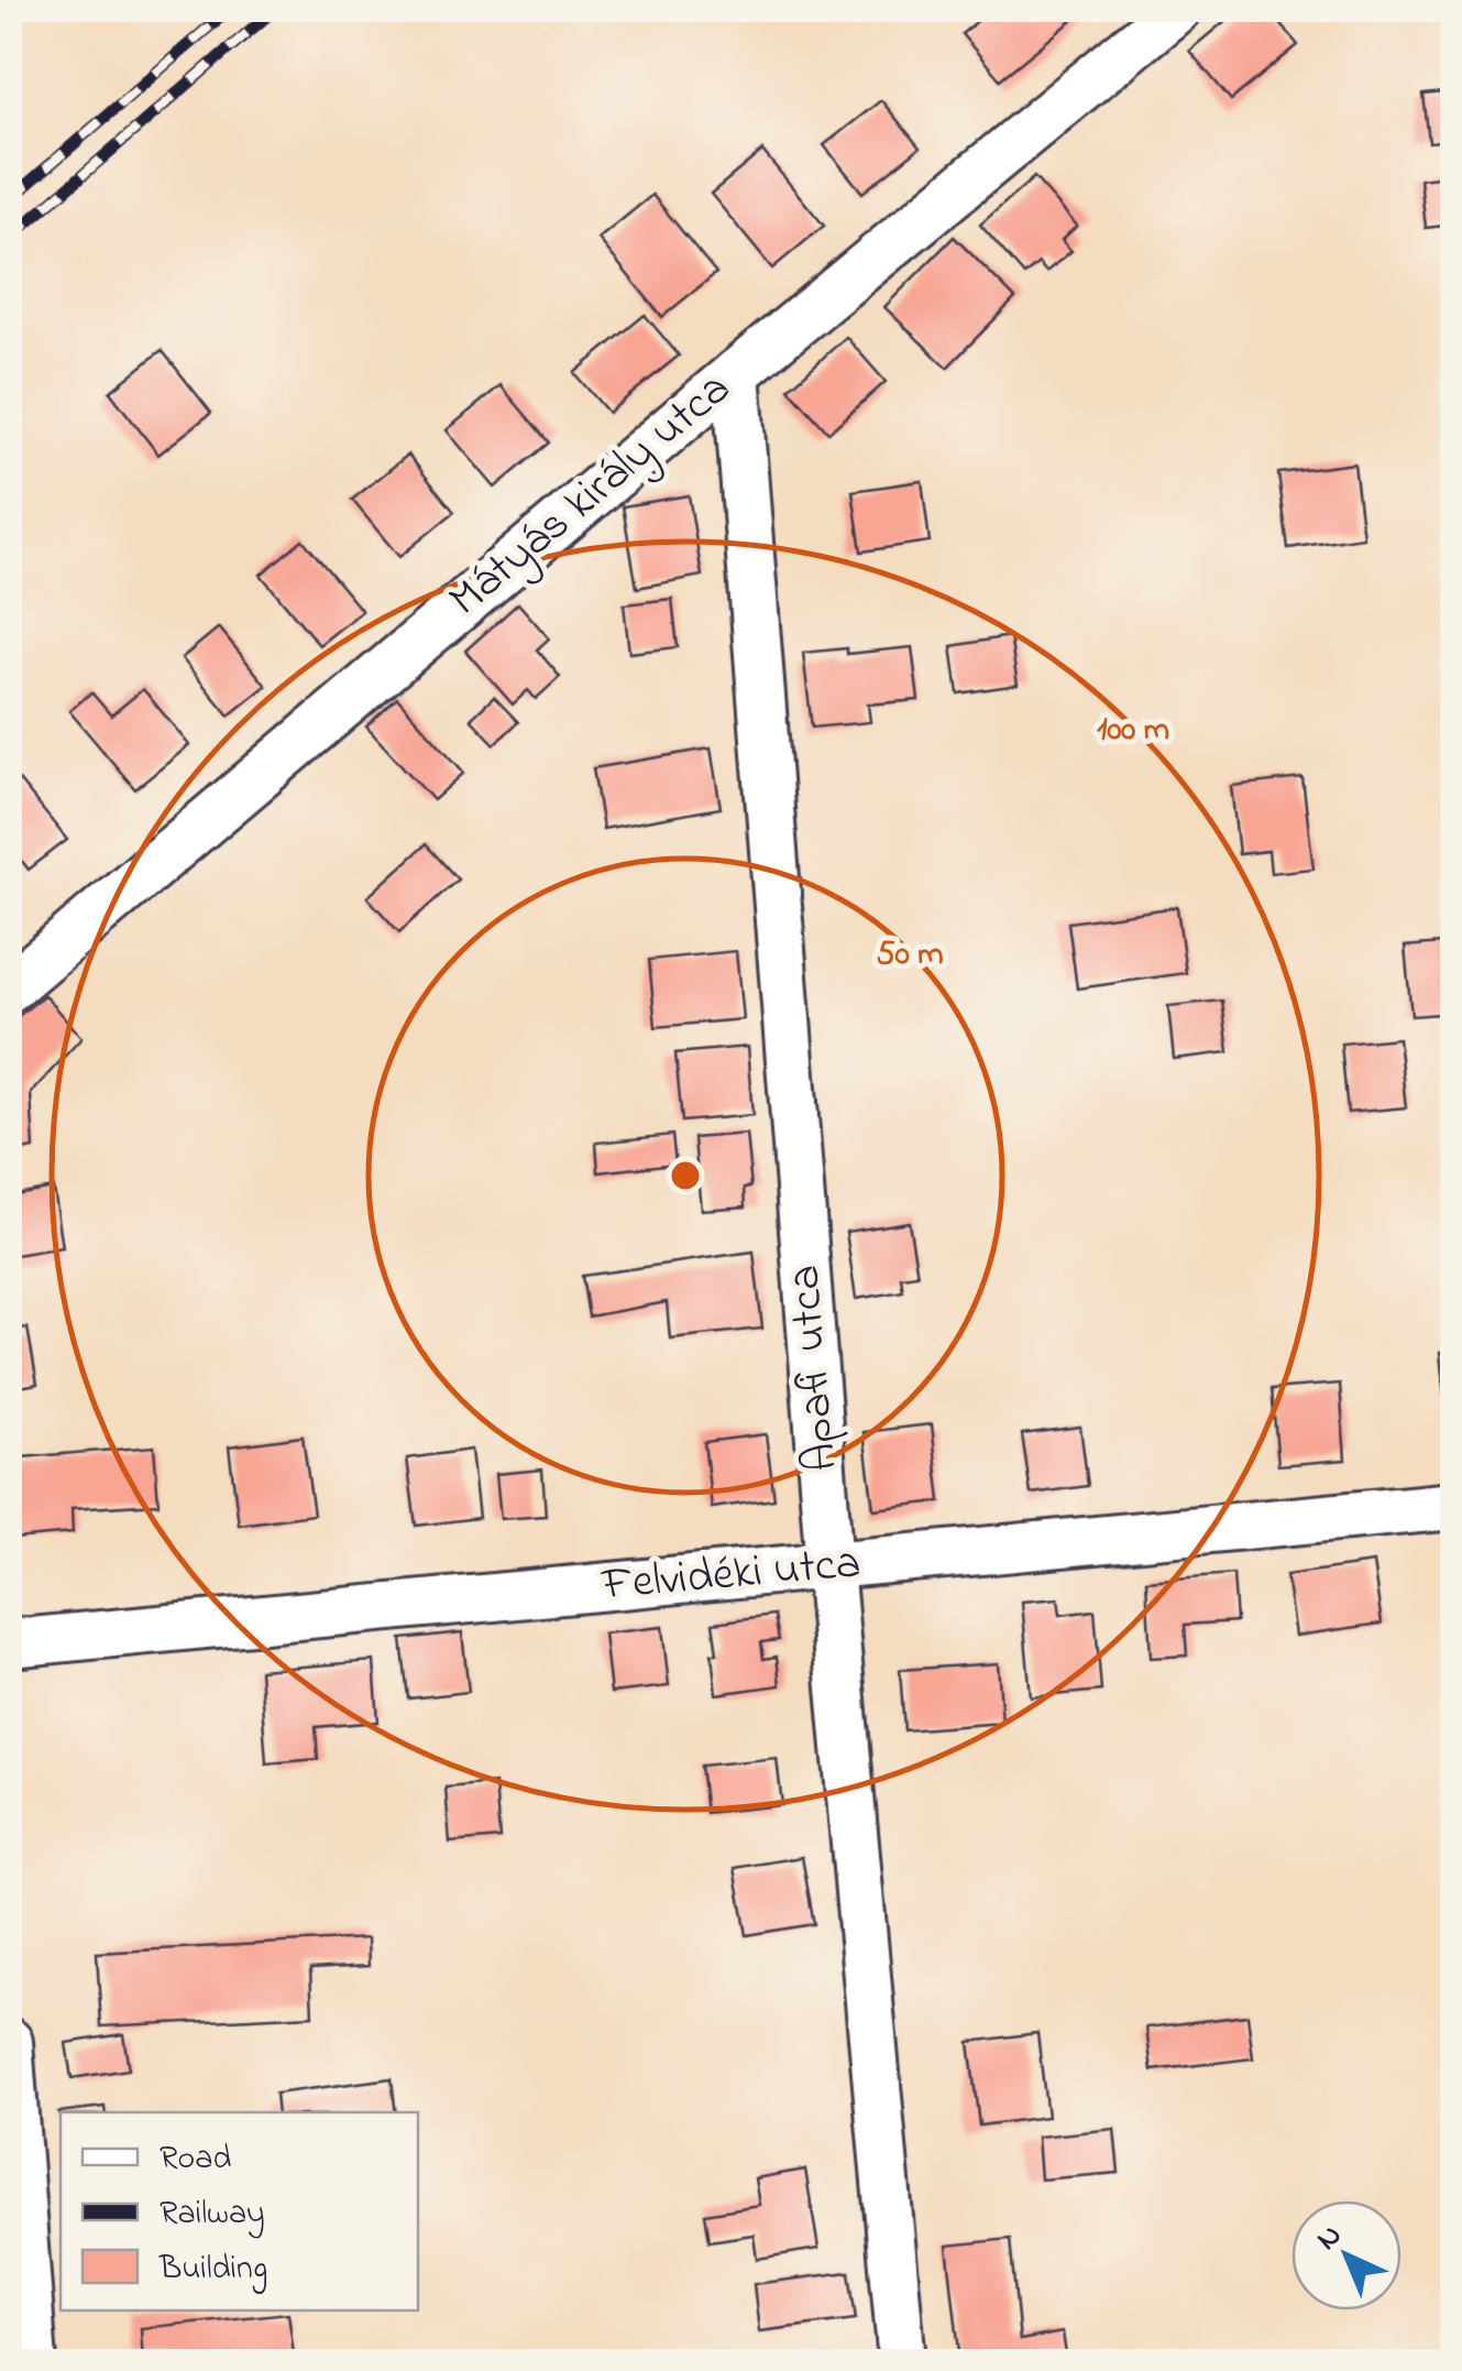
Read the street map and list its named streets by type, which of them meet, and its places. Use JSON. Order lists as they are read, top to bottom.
{
  "streets": {
    "street": ["Mátyás király utca", "Apafi utca", "Felvidéki utca"]
  },
  "crossings": [
    ["Mátyás király utca", "Apafi utca"],
    ["Apafi utca", "Felvidéki utca"]
  ],
  "legend": ["Road", "Railway", "Building"],
  "north": "top left",
  "rings": ["100 m", "50 m"]
}
